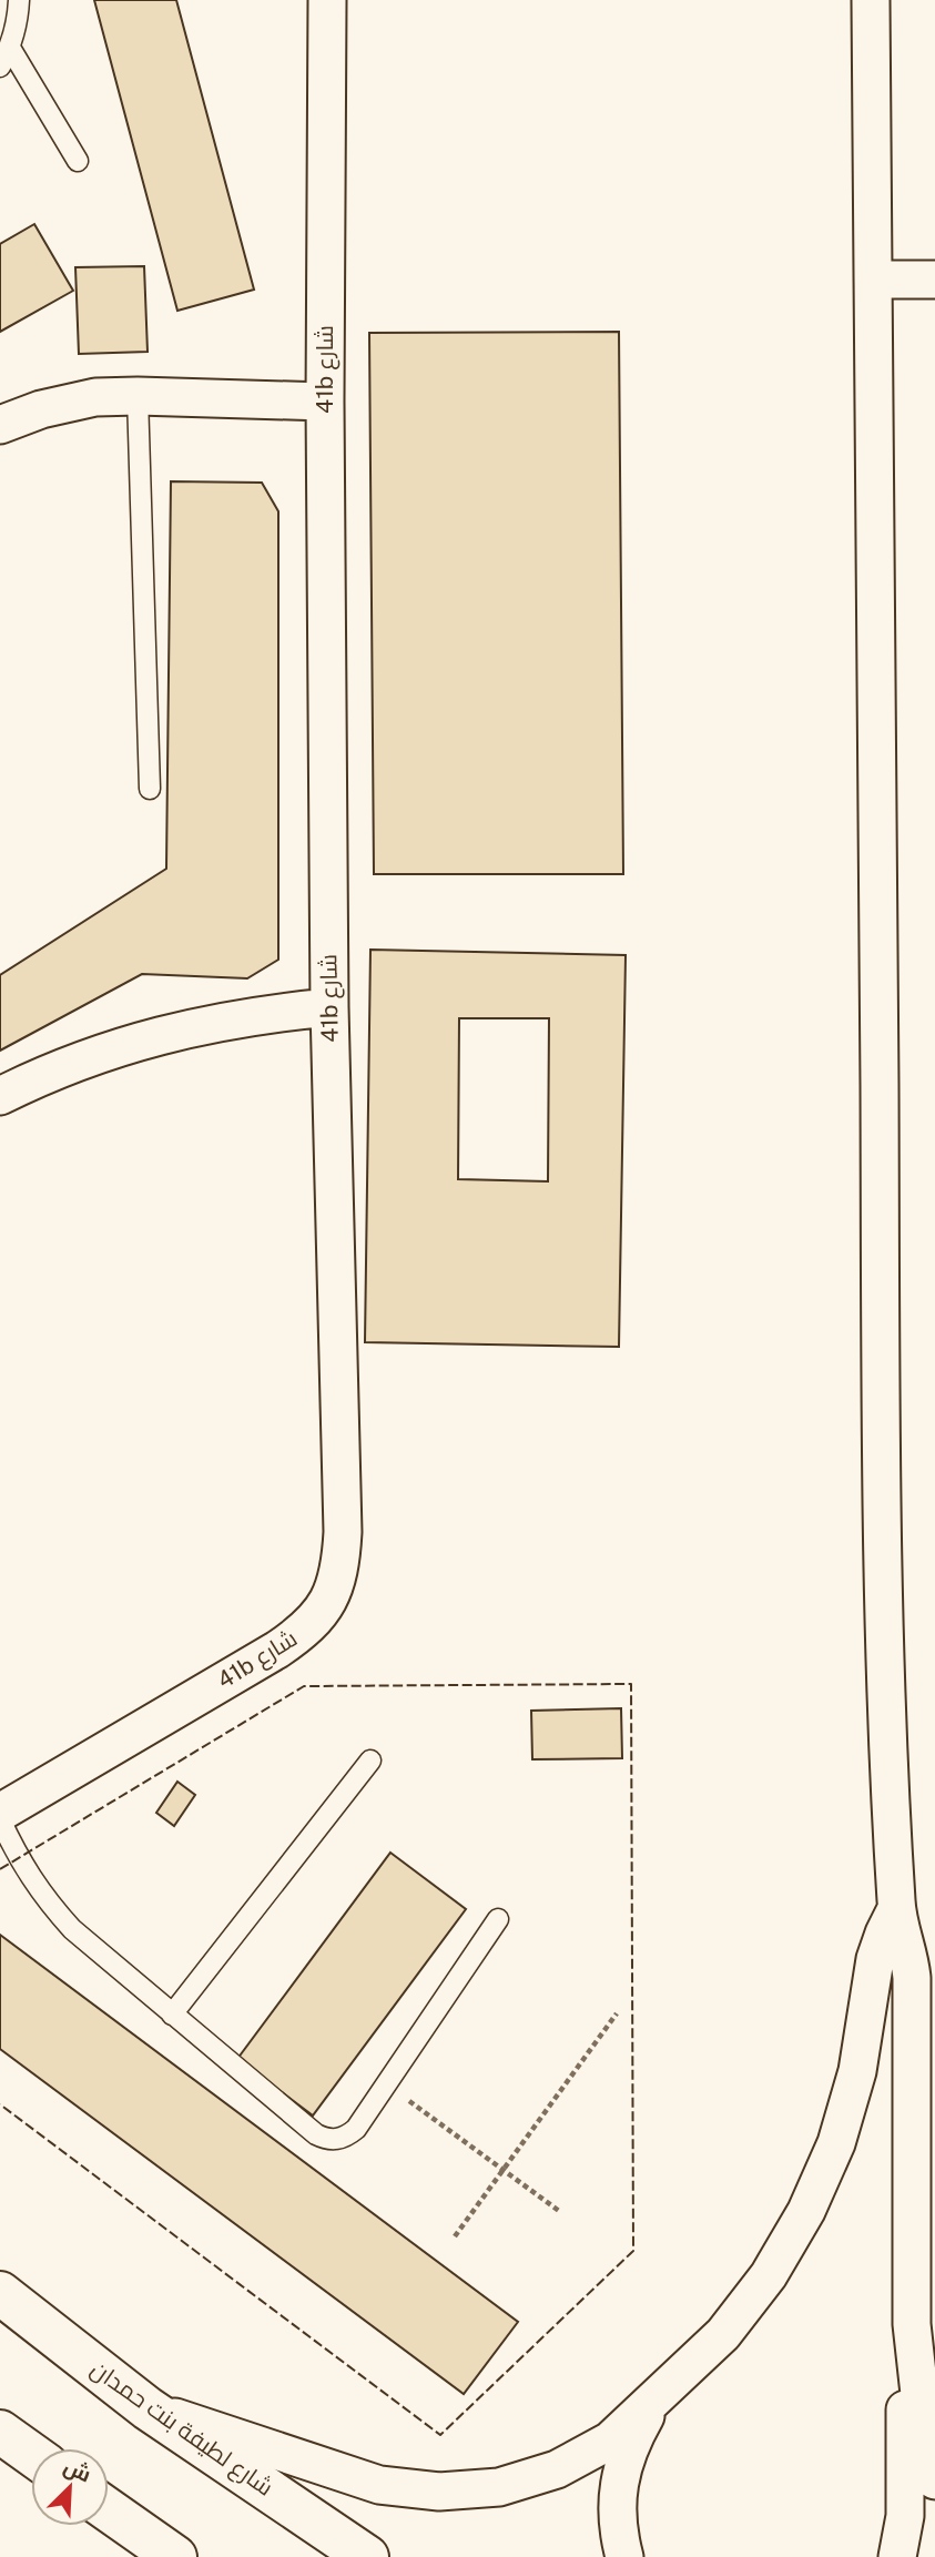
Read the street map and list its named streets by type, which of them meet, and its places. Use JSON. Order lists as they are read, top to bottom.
{
  "streets": {
    "main road": ["شارع لطيفة بنت حمدان"],
    "street": ["41b شارع"]
  },
  "north": "top right"
}
